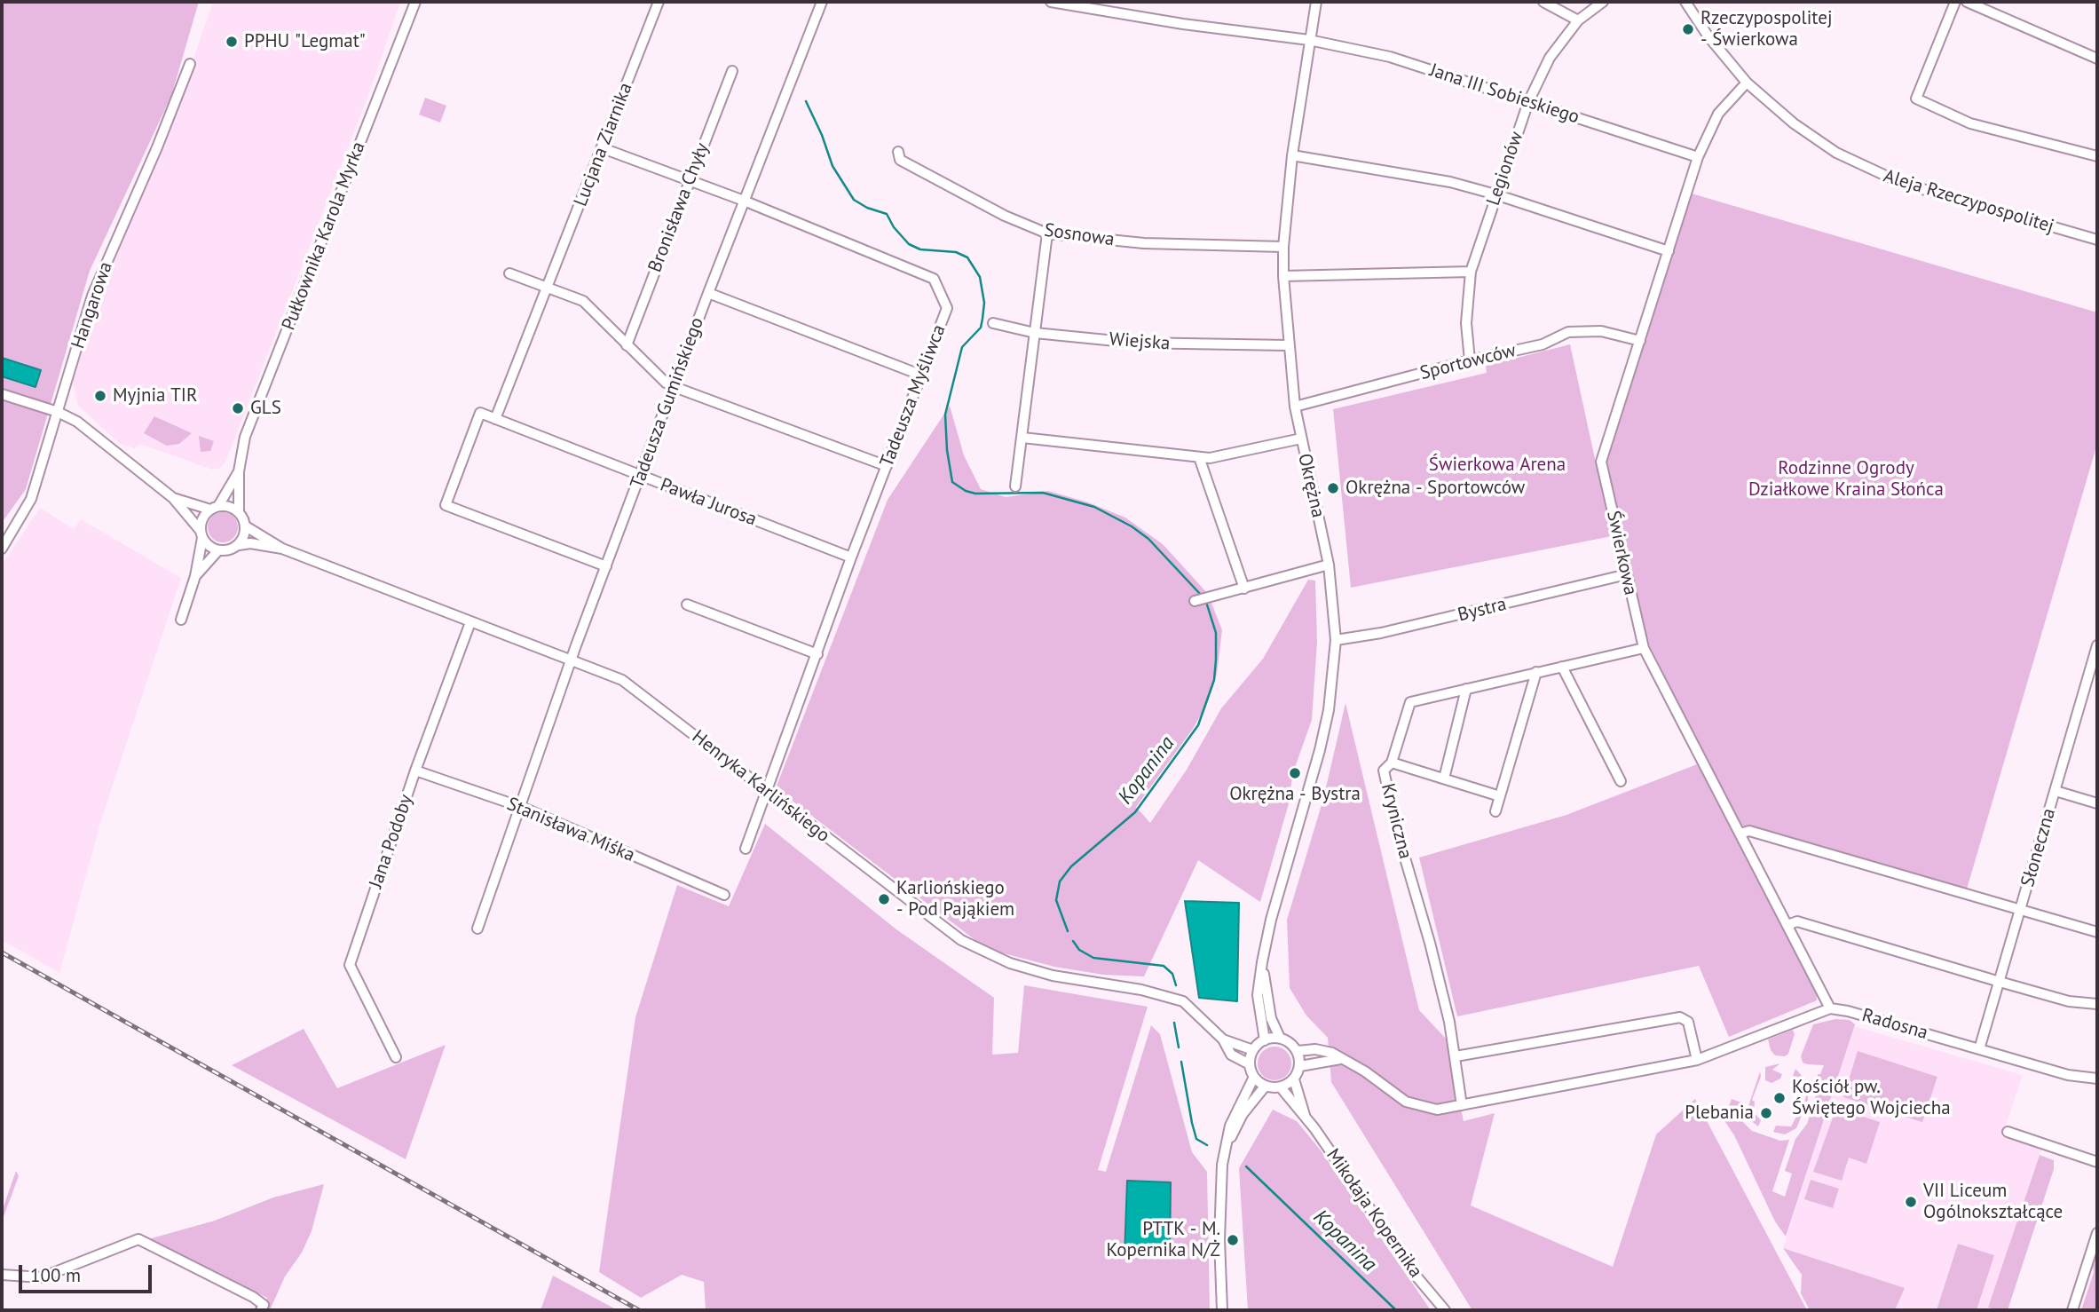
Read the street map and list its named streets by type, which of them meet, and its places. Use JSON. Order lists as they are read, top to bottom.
{
  "streets": {
    "street": [
      "Jana III Sobieskiego",
      "Lucjana Ziarnika",
      "Legionów",
      "Aleja Rzeczypospolitej",
      "Bronisława Chyły",
      "Sosnowa",
      "Pułkownika Karola Myrka",
      "Hangarowa",
      "Wiejska",
      "Sportowców",
      "Tadeusza Myśliwca",
      "Tadeusza Gumińskiego",
      "Okrężna",
      "Pawła Jurosa",
      "Świerkowa",
      "Bystra",
      "Henryka Karlińskiego",
      "Kryniczna",
      "Stanisława Miśka",
      "Jana Podoby",
      "Słoneczna",
      "Radosna",
      "Mikołaja Kopernika"
    ]
  },
  "crossings": [
    ["Jana III Sobieskiego", "Legionów"],
    ["Jana III Sobieskiego", "Okrężna"],
    ["Jana III Sobieskiego", "Świerkowa"],
    ["Lucjana Ziarnika", "Tadeusza Myśliwca"],
    ["Lucjana Ziarnika", "Pawła Jurosa"],
    ["Legionów", "Sportowców"],
    ["Aleja Rzeczypospolitej", "Świerkowa"],
    ["Bronisława Chyły", "Tadeusza Myśliwca"],
    ["Sosnowa", "Okrężna"],
    ["Pułkownika Karola Myrka", "Henryka Karlińskiego"],
    ["Wiejska", "Okrężna"],
    ["Sportowców", "Okrężna"],
    ["Sportowców", "Świerkowa"],
    ["Tadeusza Myśliwca", "Tadeusza Gumińskiego"],
    ["Tadeusza Myśliwca", "Pawła Jurosa"],
    ["Tadeusza Myśliwca", "Henryka Karlińskiego"],
    ["Tadeusza Gumińskiego", "Pawła Jurosa"],
    ["Tadeusza Gumińskiego", "Henryka Karlińskiego"],
    ["Tadeusza Gumińskiego", "Stanisława Miśka"],
    ["Okrężna", "Bystra"],
    ["Okrężna", "Henryka Karlińskiego"],
    ["Okrężna", "Mikołaja Kopernika"],
    ["Świerkowa", "Bystra"],
    ["Świerkowa", "Kryniczna"],
    ["Świerkowa", "Radosna"],
    ["Henryka Karlińskiego", "Jana Podoby"],
    ["Henryka Karlińskiego", "Mikołaja Kopernika"],
    ["Stanisława Miśka", "Jana Podoby"],
    ["Słoneczna", "Radosna"]
  ],
  "water": ["Kopanina"],
  "parks": ["Świerkowa Arena", "Rodzinne Ogrody Działkowe Kraina Słońca"],
  "places": [
    "Rzeczypospolitej - Świerkowa",
    "PPHU \"Legmat\"",
    "Myjnia TIR",
    "GLS",
    "Okrężna - Sportowców",
    "Okrężna - Bystra",
    "Karliońskiego - Pod Pająkiem",
    "Kościół pw. Świętego Wojciecha",
    "Plebania",
    "VII Liceum Ogólnokształcące",
    "PTTK - M. Kopernika N/Ż"
  ],
  "scale_bar": "100 m"
}
